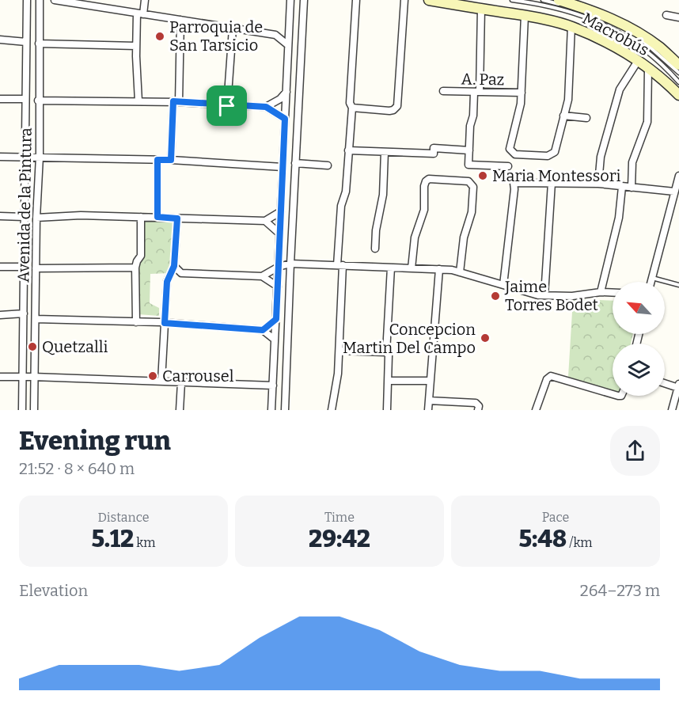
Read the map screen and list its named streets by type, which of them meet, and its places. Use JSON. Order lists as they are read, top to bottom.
{
  "streets": {
    "street": ["A. Paz", "Avenida de la Pintura"],
    "lane": ["Macrobús"]
  },
  "places": [
    "Parroquia de San Tarsicio",
    "Maria Montessori",
    "Jaime Torres Bodet",
    "Concepcion Martin Del Campo",
    "Quetzalli",
    "Carrousel"
  ],
  "north": "top left",
  "page": {
    "heading": ["Evening run", "21:52 · 8 × 640 m"],
    "stats": [
      ["Distance", "5.12 km"],
      ["Time", "29:42"],
      ["Pace", "5:48 /km"]
    ],
    "chart": ["Elevation", "264–273 m"]
  }
}
